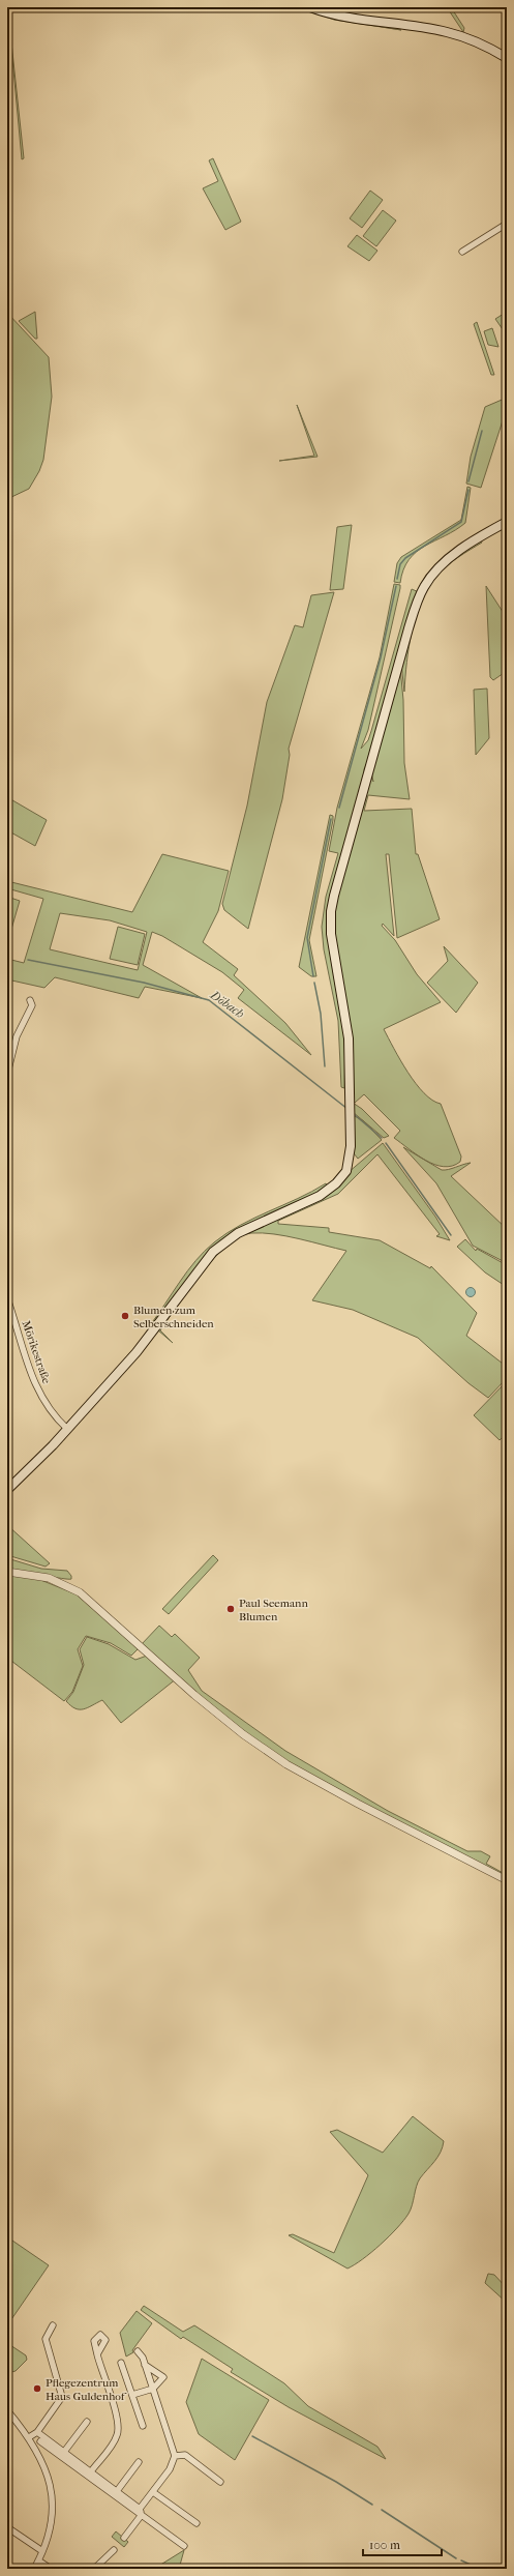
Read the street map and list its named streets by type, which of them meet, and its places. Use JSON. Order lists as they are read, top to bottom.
{
  "streets": {
    "street": ["Mörikestraße"]
  },
  "water": ["Döbach"],
  "places": ["Blumen zum Selberschneiden", "Paul Seemann Blumen", "Pflegezentrum Haus Guldenhof"],
  "scale_bar": "100 m"
}
